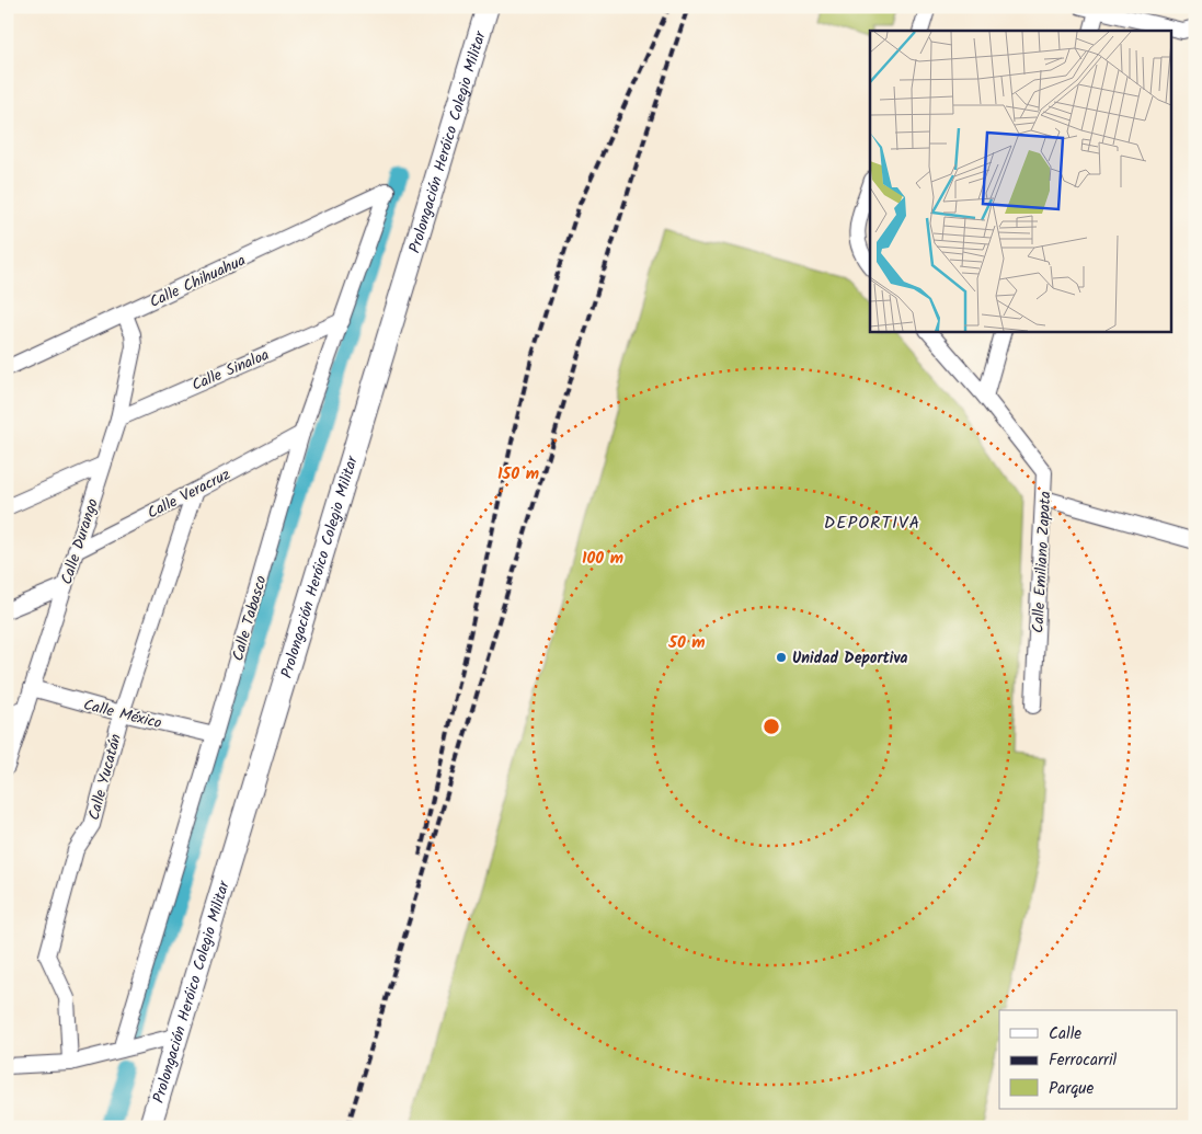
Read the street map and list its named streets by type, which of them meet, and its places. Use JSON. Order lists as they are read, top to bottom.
{
  "streets": {
    "street": [
      "Prolongación Heróico Colegio Militar",
      "Calle Chihuahua",
      "Calle Sinaloa",
      "Calle Veracruz",
      "Calle Durango",
      "Calle Emiliano Zapata",
      "Calle Tabasco",
      "Calle México",
      "Calle Yucatán"
    ]
  },
  "crossings": [
    ["Calle Chihuahua", "Calle Durango"],
    ["Calle Chihuahua", "Calle Tabasco"],
    ["Calle Sinaloa", "Calle Durango"],
    ["Calle Sinaloa", "Calle Tabasco"],
    ["Calle Veracruz", "Calle Durango"],
    ["Calle Veracruz", "Calle Tabasco"],
    ["Calle Veracruz", "Calle Yucatán"],
    ["Calle Durango", "Calle México"],
    ["Calle Tabasco", "Calle México"],
    ["Calle México", "Calle Yucatán"]
  ],
  "districts": ["DEPORTIVA"],
  "places": ["Unidad Deportiva"],
  "legend": ["Calle", "Ferrocarril", "Parque"],
  "rings": ["150 m", "100 m", "50 m"]
}
